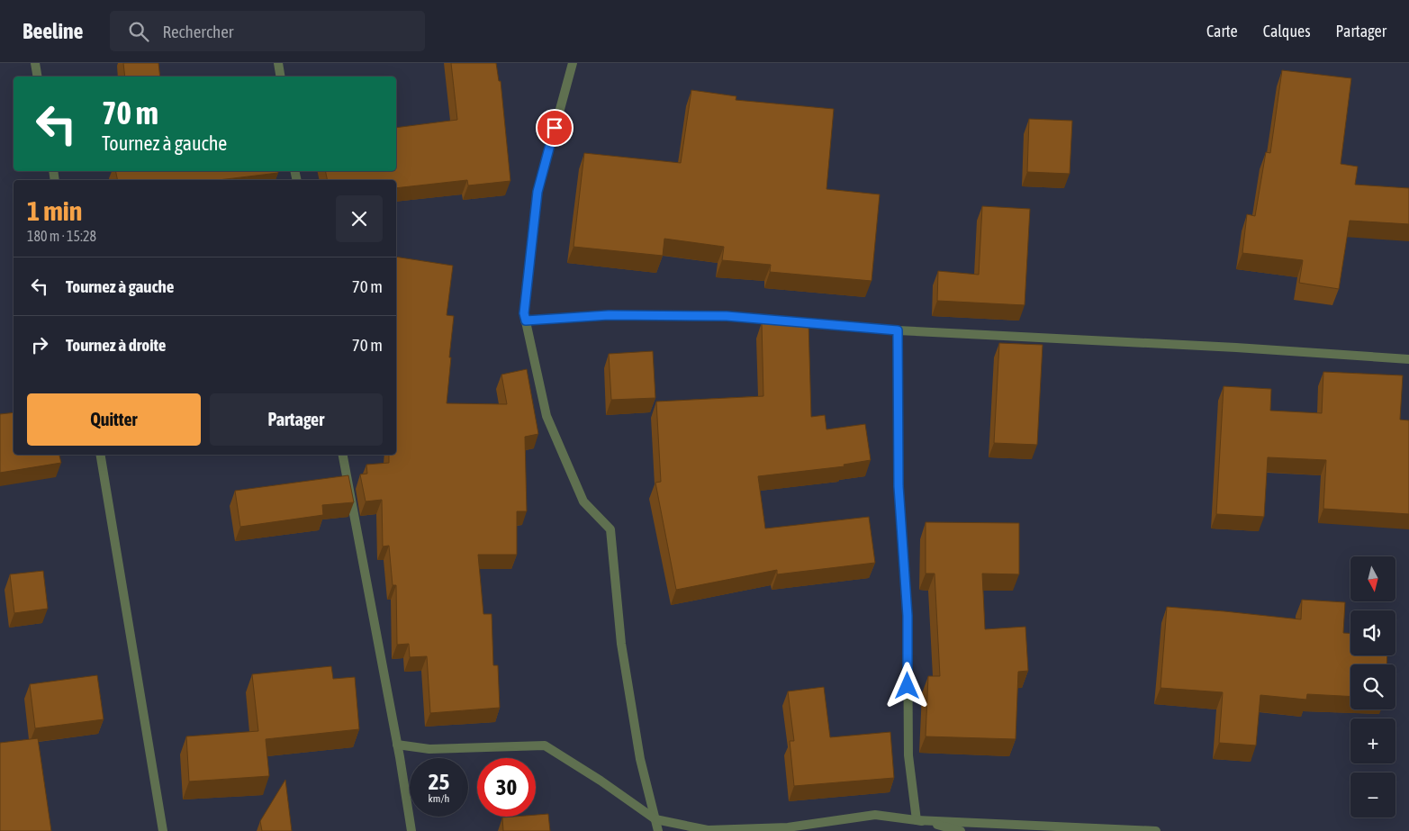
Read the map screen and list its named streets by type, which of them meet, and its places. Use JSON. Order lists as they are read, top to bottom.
{
  "north": "bottom",
  "page": {
    "header": "Beeline",
    "search": "Rechercher",
    "nav": ["Carte", "Calques", "Partager"],
    "turn": ["70 m", "Tournez à gauche"],
    "heading": ["1 min", "180 m · 15:28"],
    "list": [
      {
        "name": "Tournez à gauche",
        "value": "70 m"
      },
      {
        "name": "Tournez à droite",
        "value": "70 m"
      }
    ],
    "buttons": ["Quitter", "Partager"],
    "map_buttons": ["+", "−"],
    "speed": "25 km/h",
    "limit": "30"
  }
}
